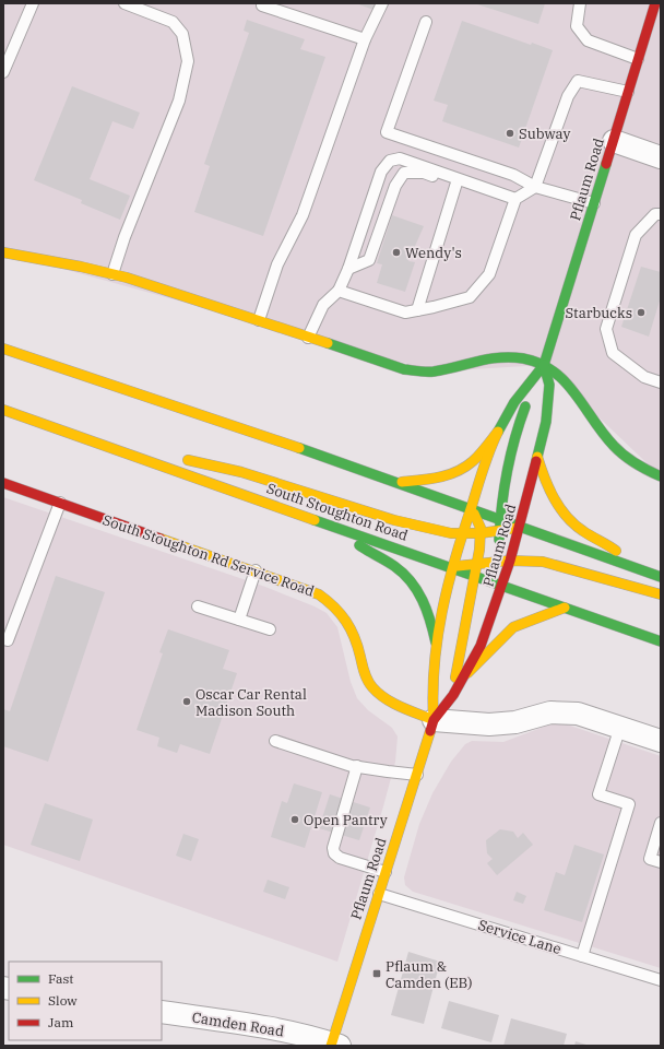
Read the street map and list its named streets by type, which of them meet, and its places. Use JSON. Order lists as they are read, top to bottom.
{
  "streets": {
    "street": [
      "Pflaum Road",
      "South Stoughton Road",
      "South Stoughton Rd Service Road",
      "Camden Road"
    ],
    "lane": ["Service Lane"]
  },
  "crossings": [
    ["Pflaum Road", "South Stoughton Road"],
    ["Pflaum Road", "South Stoughton Rd Service Road"],
    ["Pflaum Road", "Service Lane"],
    ["Pflaum Road", "Camden Road"]
  ],
  "places": {
    "other": [
      "Subway",
      "Wendy's",
      "Starbucks",
      "Oscar Car Rental Madison South",
      "Open Pantry"
    ],
    "transit": ["Pflaum & Camden (EB)"]
  },
  "legend": ["Fast", "Slow", "Jam"]
}
